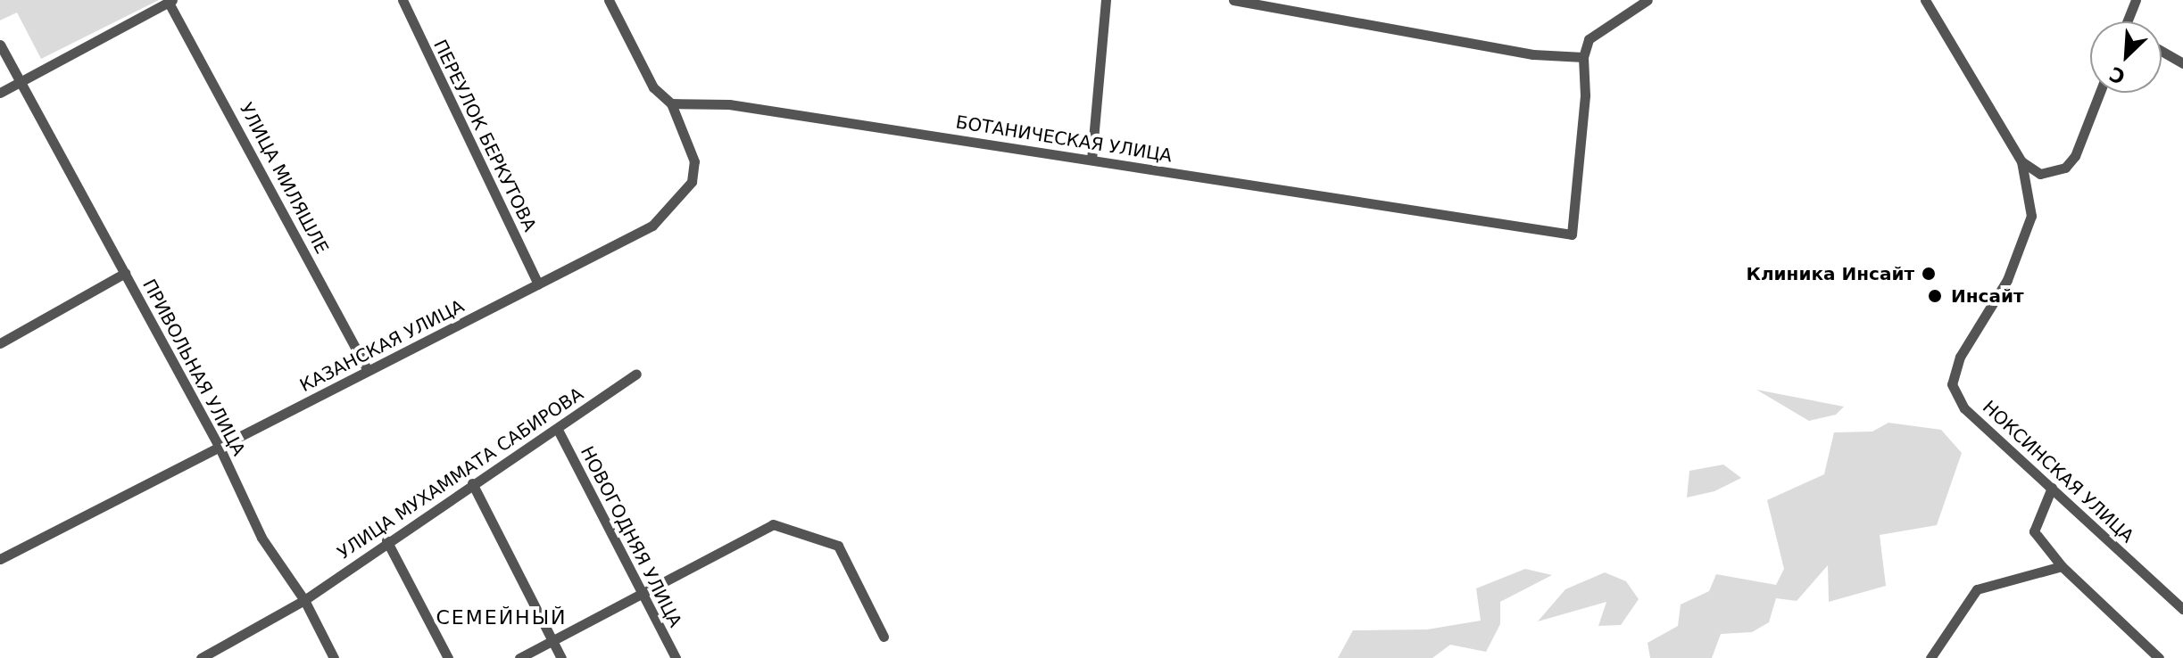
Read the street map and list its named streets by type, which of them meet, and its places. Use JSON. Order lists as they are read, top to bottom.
{
  "streets": {
    "street": [
      "ПЕРЕУЛОК БЕРКУТОВА",
      "БОТАНИЧЕСКАЯ УЛИЦА",
      "УЛИЦА МИЛЯШЛЕ",
      "КАЗАНСКАЯ УЛИЦА",
      "ПРИВОЛЬНАЯ УЛИЦА",
      "НОКСИНСКАЯ УЛИЦА",
      "УЛИЦА МУХАММАТА САБИРОВА",
      "НОВОГОДНЯЯ УЛИЦА"
    ]
  },
  "crossings": [
    ["ПЕРЕУЛОК БЕРКУТОВА", "КАЗАНСКАЯ УЛИЦА"],
    ["БОТАНИЧЕСКАЯ УЛИЦА", "КАЗАНСКАЯ УЛИЦА"],
    ["УЛИЦА МИЛЯШЛЕ", "КАЗАНСКАЯ УЛИЦА"],
    ["КАЗАНСКАЯ УЛИЦА", "ПРИВОЛЬНАЯ УЛИЦА"],
    ["ПРИВОЛЬНАЯ УЛИЦА", "УЛИЦА МУХАММАТА САБИРОВА"],
    ["УЛИЦА МУХАММАТА САБИРОВА", "НОВОГОДНЯЯ УЛИЦА"]
  ],
  "districts": ["СЕМЕЙНЫЙ"],
  "places": ["Клиника Инсайт", "Инсайт"],
  "north": "bottom left"
}
